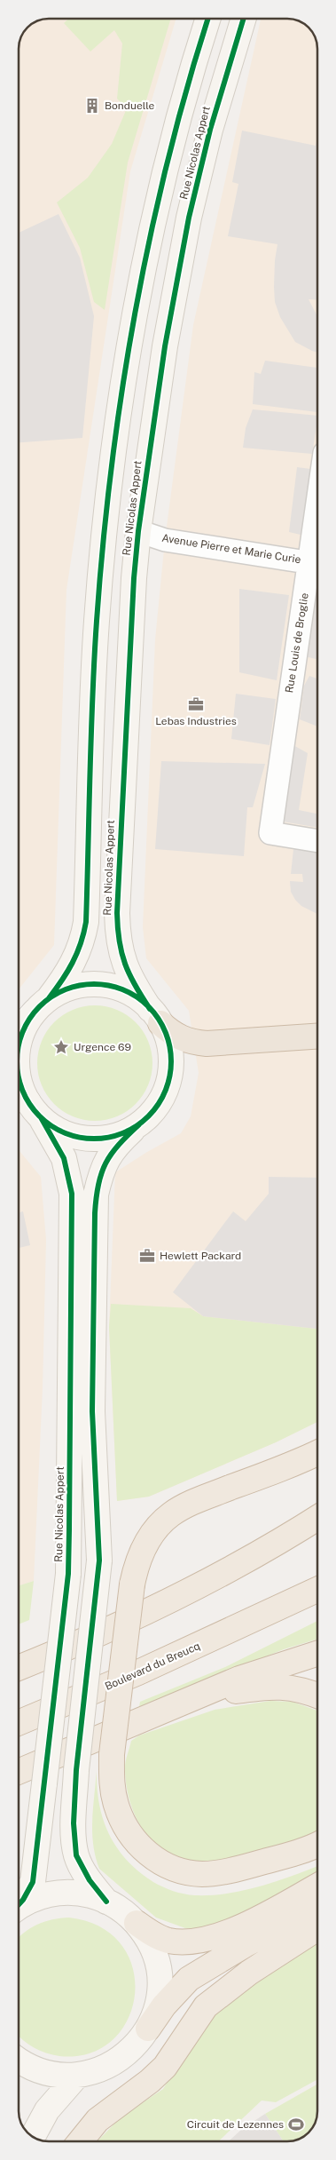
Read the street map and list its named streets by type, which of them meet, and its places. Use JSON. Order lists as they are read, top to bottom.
{
  "streets": {
    "highway": ["Boulevard du Breucq"],
    "main road": ["Rue Nicolas Appert"],
    "street": ["Avenue Pierre et Marie Curie", "Rue Louis de Broglie"]
  },
  "crossings": [
    ["Rue Nicolas Appert", "Avenue Pierre et Marie Curie"]
  ],
  "places": {
    "building": ["Bonduelle"],
    "office": ["Lebas Industries", "Hewlett Packard"],
    "place": ["Urgence 69"],
    "sports": ["Circuit de Lezennes"]
  }
}
